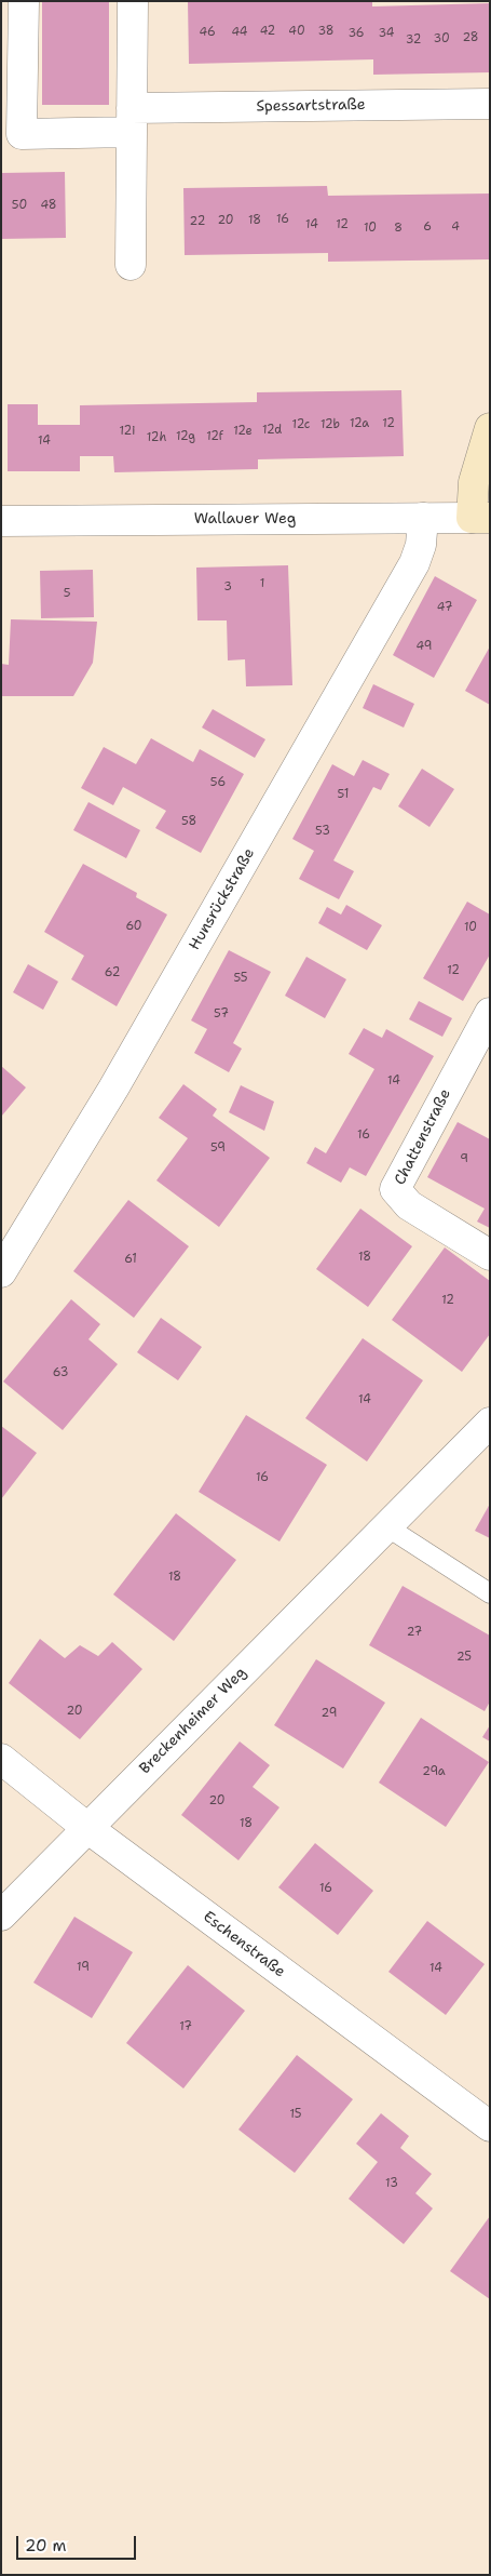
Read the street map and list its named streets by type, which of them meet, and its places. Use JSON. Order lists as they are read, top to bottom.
{
  "streets": {
    "street": [
      "Spessartstraße",
      "Wallauer Weg",
      "Hunsrückstraße",
      "Chattenstraße",
      "Breckenheimer Weg",
      "Eschenstraße"
    ]
  },
  "crossings": [
    ["Wallauer Weg", "Hunsrückstraße"],
    ["Breckenheimer Weg", "Eschenstraße"]
  ],
  "house_numbers": [
    "42",
    "40",
    "38",
    "46",
    "44",
    "36",
    "34",
    "28",
    "30",
    "32",
    "50",
    "48",
    "16",
    "20",
    "18",
    "22",
    "14",
    "12",
    "6",
    "4",
    "10",
    "8",
    "12a",
    "12",
    "12c",
    "12b",
    "12d",
    "12i",
    "12e",
    "12g",
    "12f",
    "12h",
    "14",
    "1",
    "3",
    "5",
    "47",
    "49",
    "56",
    "51",
    "58",
    "53",
    "60",
    "10",
    "12",
    "62",
    "55",
    "57",
    "14",
    "16",
    "59",
    "9",
    "18",
    "61",
    "12",
    "63",
    "14",
    "16",
    "18",
    "27",
    "25",
    "20",
    "29",
    "29a",
    "20",
    "18",
    "16",
    "19",
    "14",
    "17",
    "15",
    "13"
  ],
  "scale_bar": "20 m"
}
